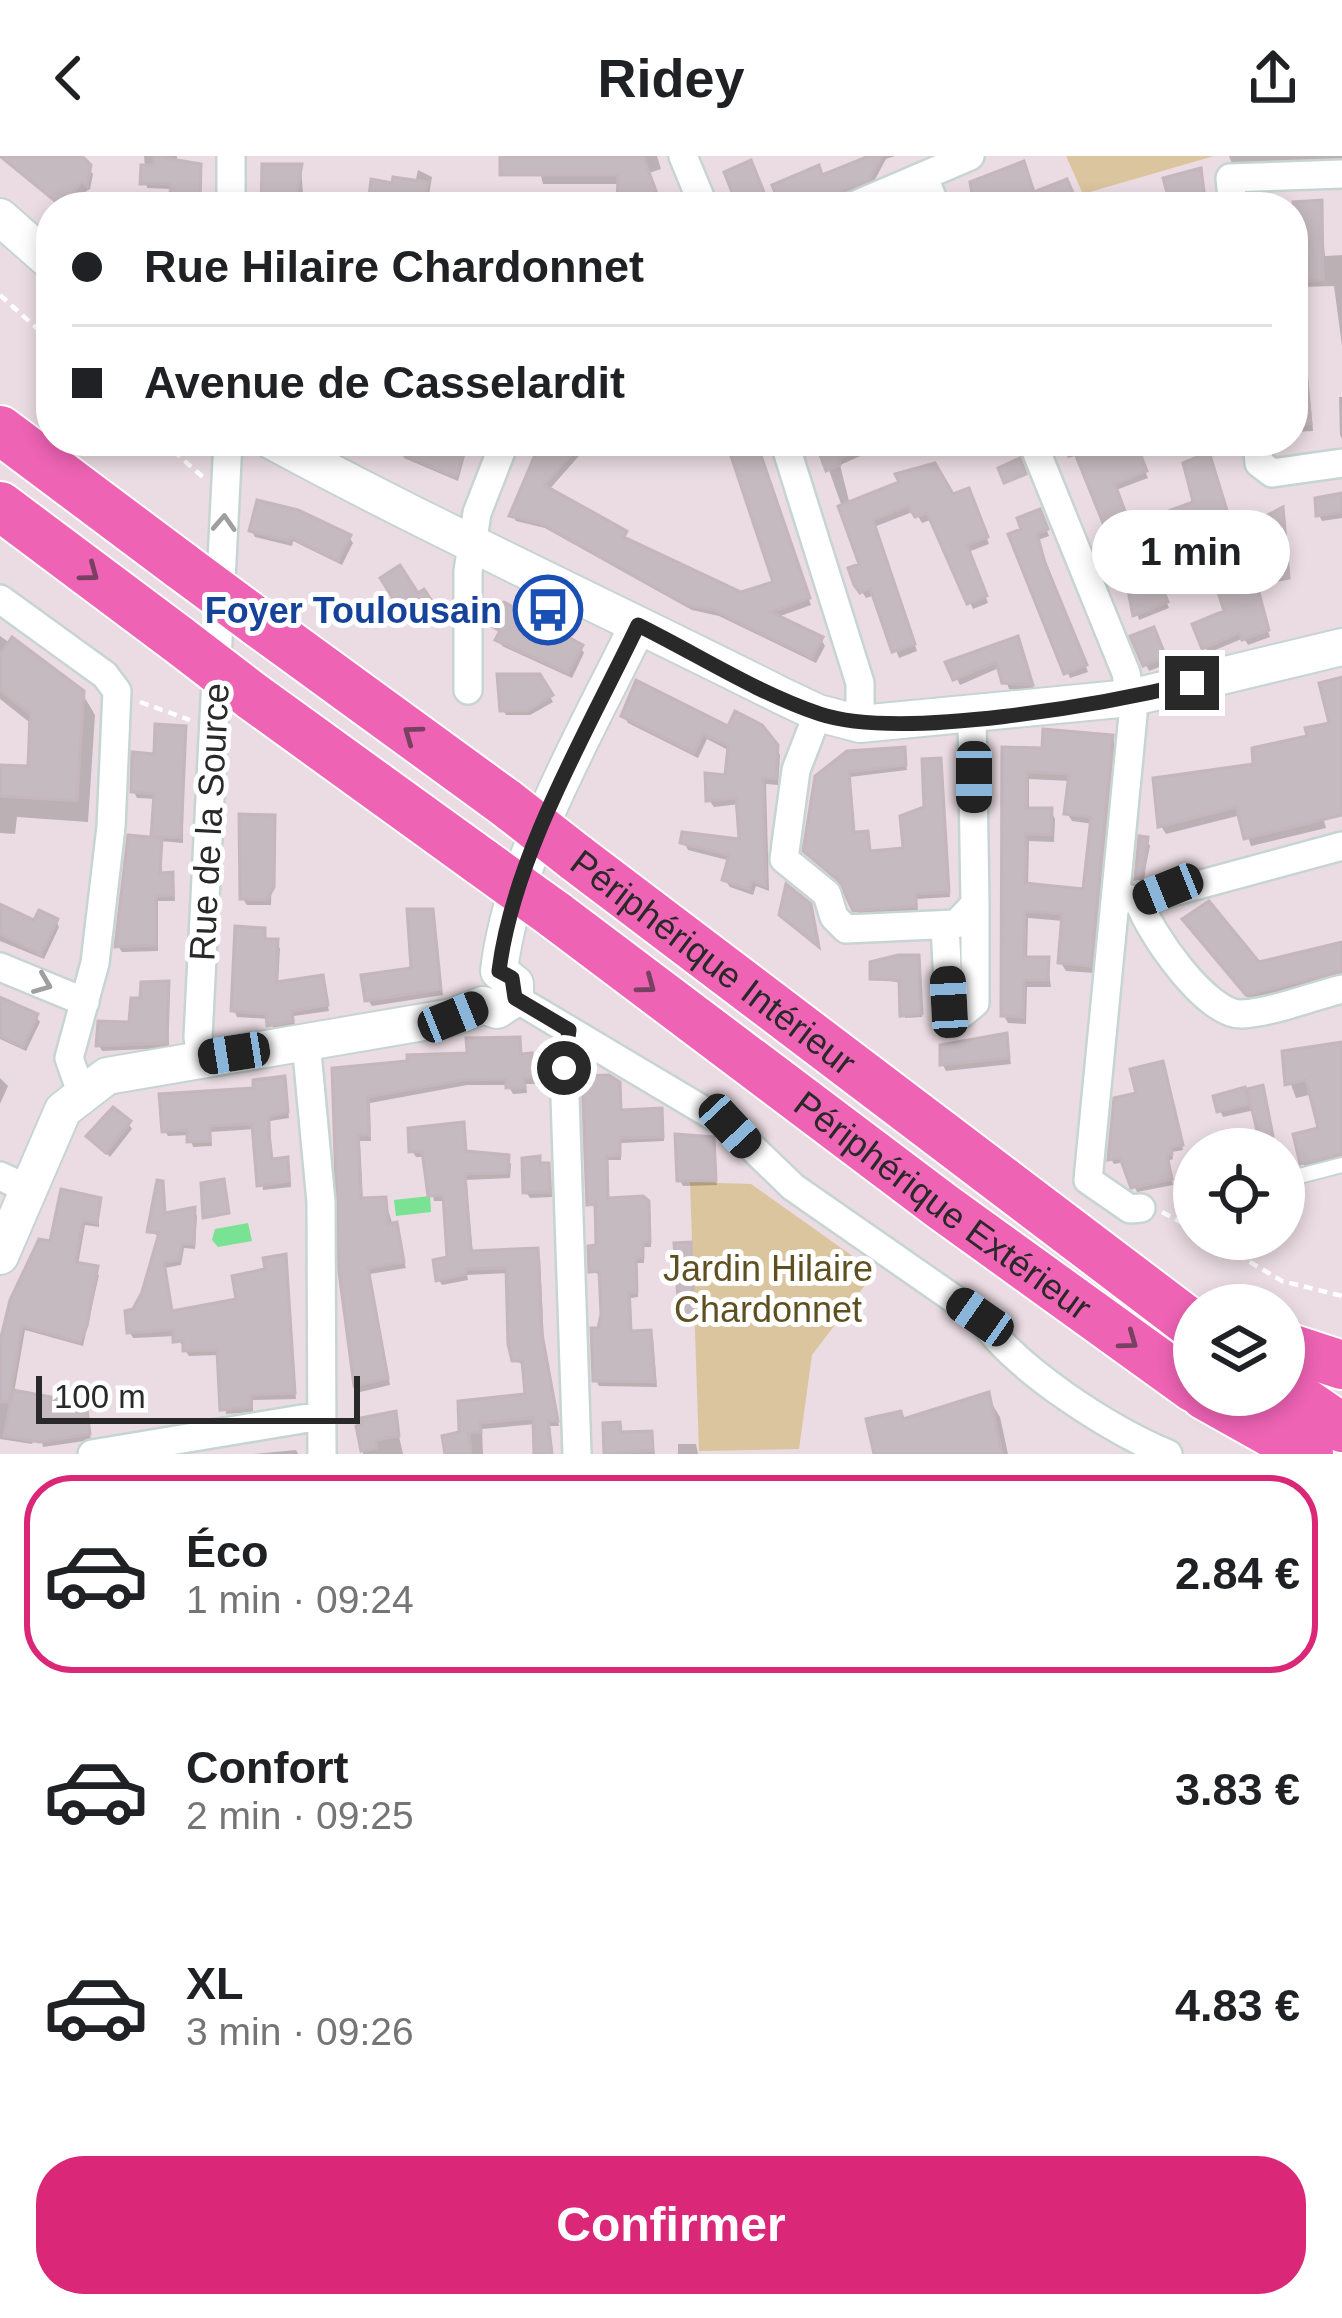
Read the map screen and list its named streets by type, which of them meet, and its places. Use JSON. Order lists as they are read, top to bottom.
{
  "streets": {
    "highway": ["Périphérique Intérieur", "Périphérique Extérieur"],
    "street": ["Rue de la Source"]
  },
  "crossings": [
    ["Rue de la Source", "Périphérique Extérieur"]
  ],
  "one_way": ["Périphérique Intérieur", "Périphérique Extérieur"],
  "parks": ["Jardin Hilaire Chardonnet"],
  "places": {
    "bus stop": ["Foyer Toulousain"]
  },
  "scale_bar": "100 m",
  "page": {
    "header": "Ridey",
    "banner": ["Rue Hilaire Chardonnet", "Avenue de Casselardit"],
    "bubble": "1 min",
    "scale": "100 m",
    "list": [
      {
        "name": "Éco",
        "note": "1 min · 09:24",
        "value": "2.84 €"
      },
      {
        "name": "Confort",
        "note": "2 min · 09:25",
        "value": "3.83 €"
      },
      {
        "name": "XL",
        "note": "3 min · 09:26",
        "value": "4.83 €"
      }
    ],
    "buttons": "Confirmer"
  }
}
